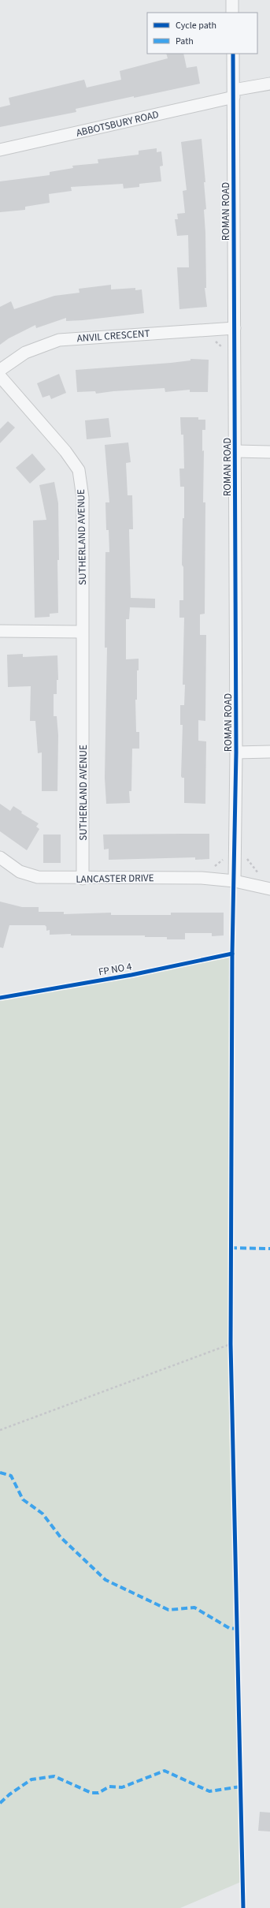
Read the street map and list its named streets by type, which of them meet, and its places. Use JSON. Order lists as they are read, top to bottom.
{
  "streets": {
    "street": [
      "ABBOTSBURY ROAD",
      "ROMAN ROAD",
      "ANVIL CRESCENT",
      "SUTHERLAND AVENUE",
      "LANCASTER DRIVE"
    ],
    "cycle path": ["FP NO 4"]
  },
  "crossings": [
    ["ABBOTSBURY ROAD", "ROMAN ROAD"],
    ["ROMAN ROAD", "ANVIL CRESCENT"],
    ["ROMAN ROAD", "LANCASTER DRIVE"],
    ["SUTHERLAND AVENUE", "LANCASTER DRIVE"]
  ],
  "legend": ["Cycle path", "Path"]
}
